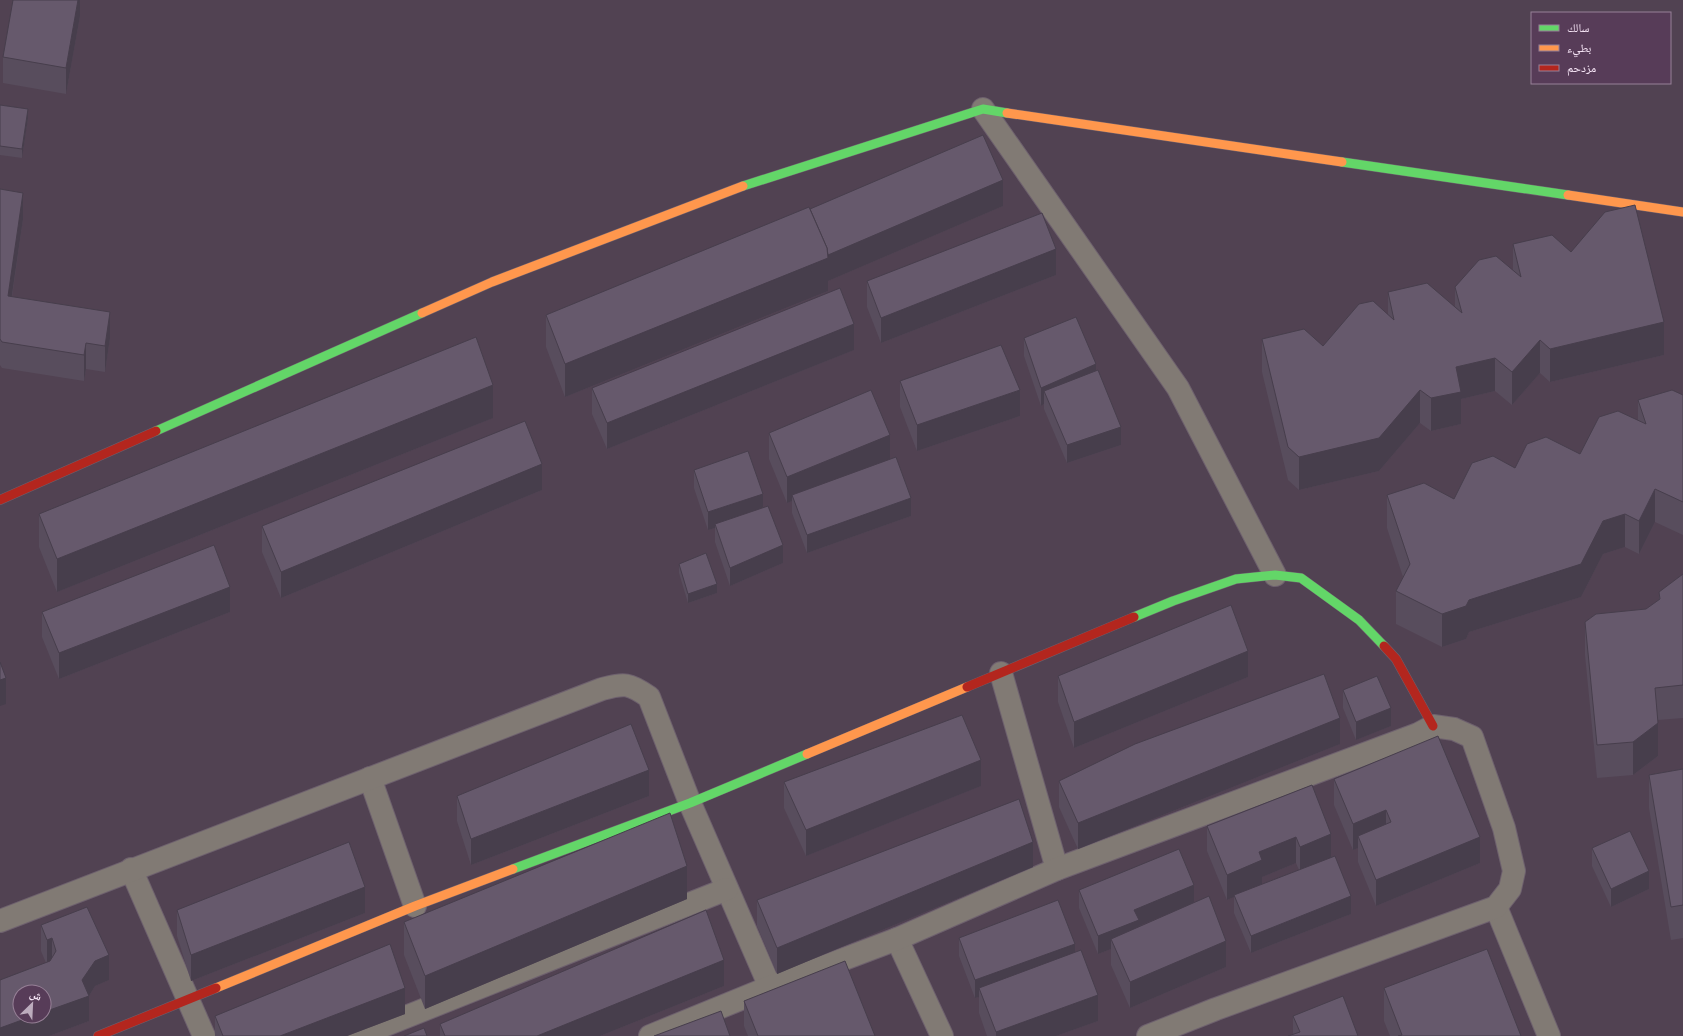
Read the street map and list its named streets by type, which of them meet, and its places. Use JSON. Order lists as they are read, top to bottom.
{
  "legend": ["سالك", "بطيء", "مزدحم"],
  "north": "top right"
}
